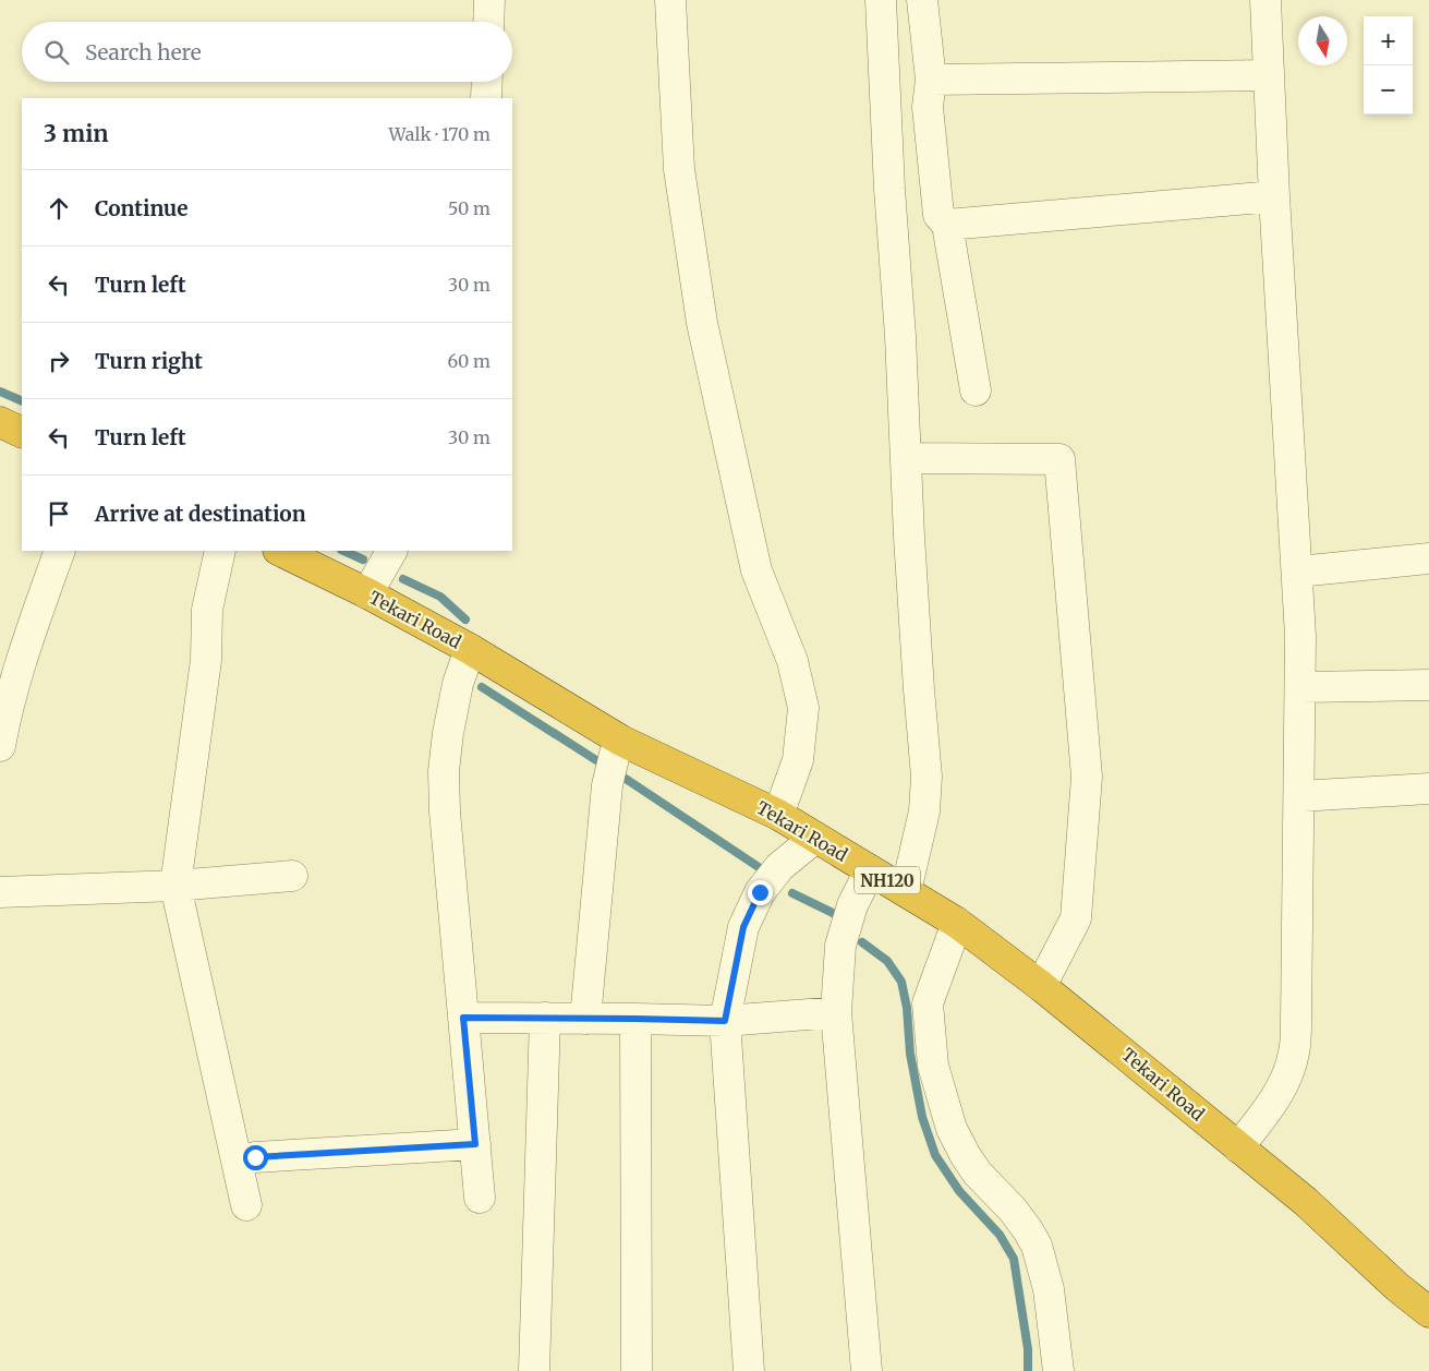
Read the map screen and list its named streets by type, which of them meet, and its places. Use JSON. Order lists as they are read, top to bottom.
{
  "streets": {
    "highway": ["Tekari Road", "NH120"]
  },
  "north": "bottom",
  "page": {
    "map_buttons": ["+", "−"],
    "search": "Search here",
    "heading": ["3 min", "Walk · 170 m"],
    "list": [
      ["Continue", "50 m"],
      ["Turn left", "30 m"],
      ["Turn right", "60 m"],
      ["Turn left", "30 m"],
      "Arrive at destination"
    ]
  }
}
